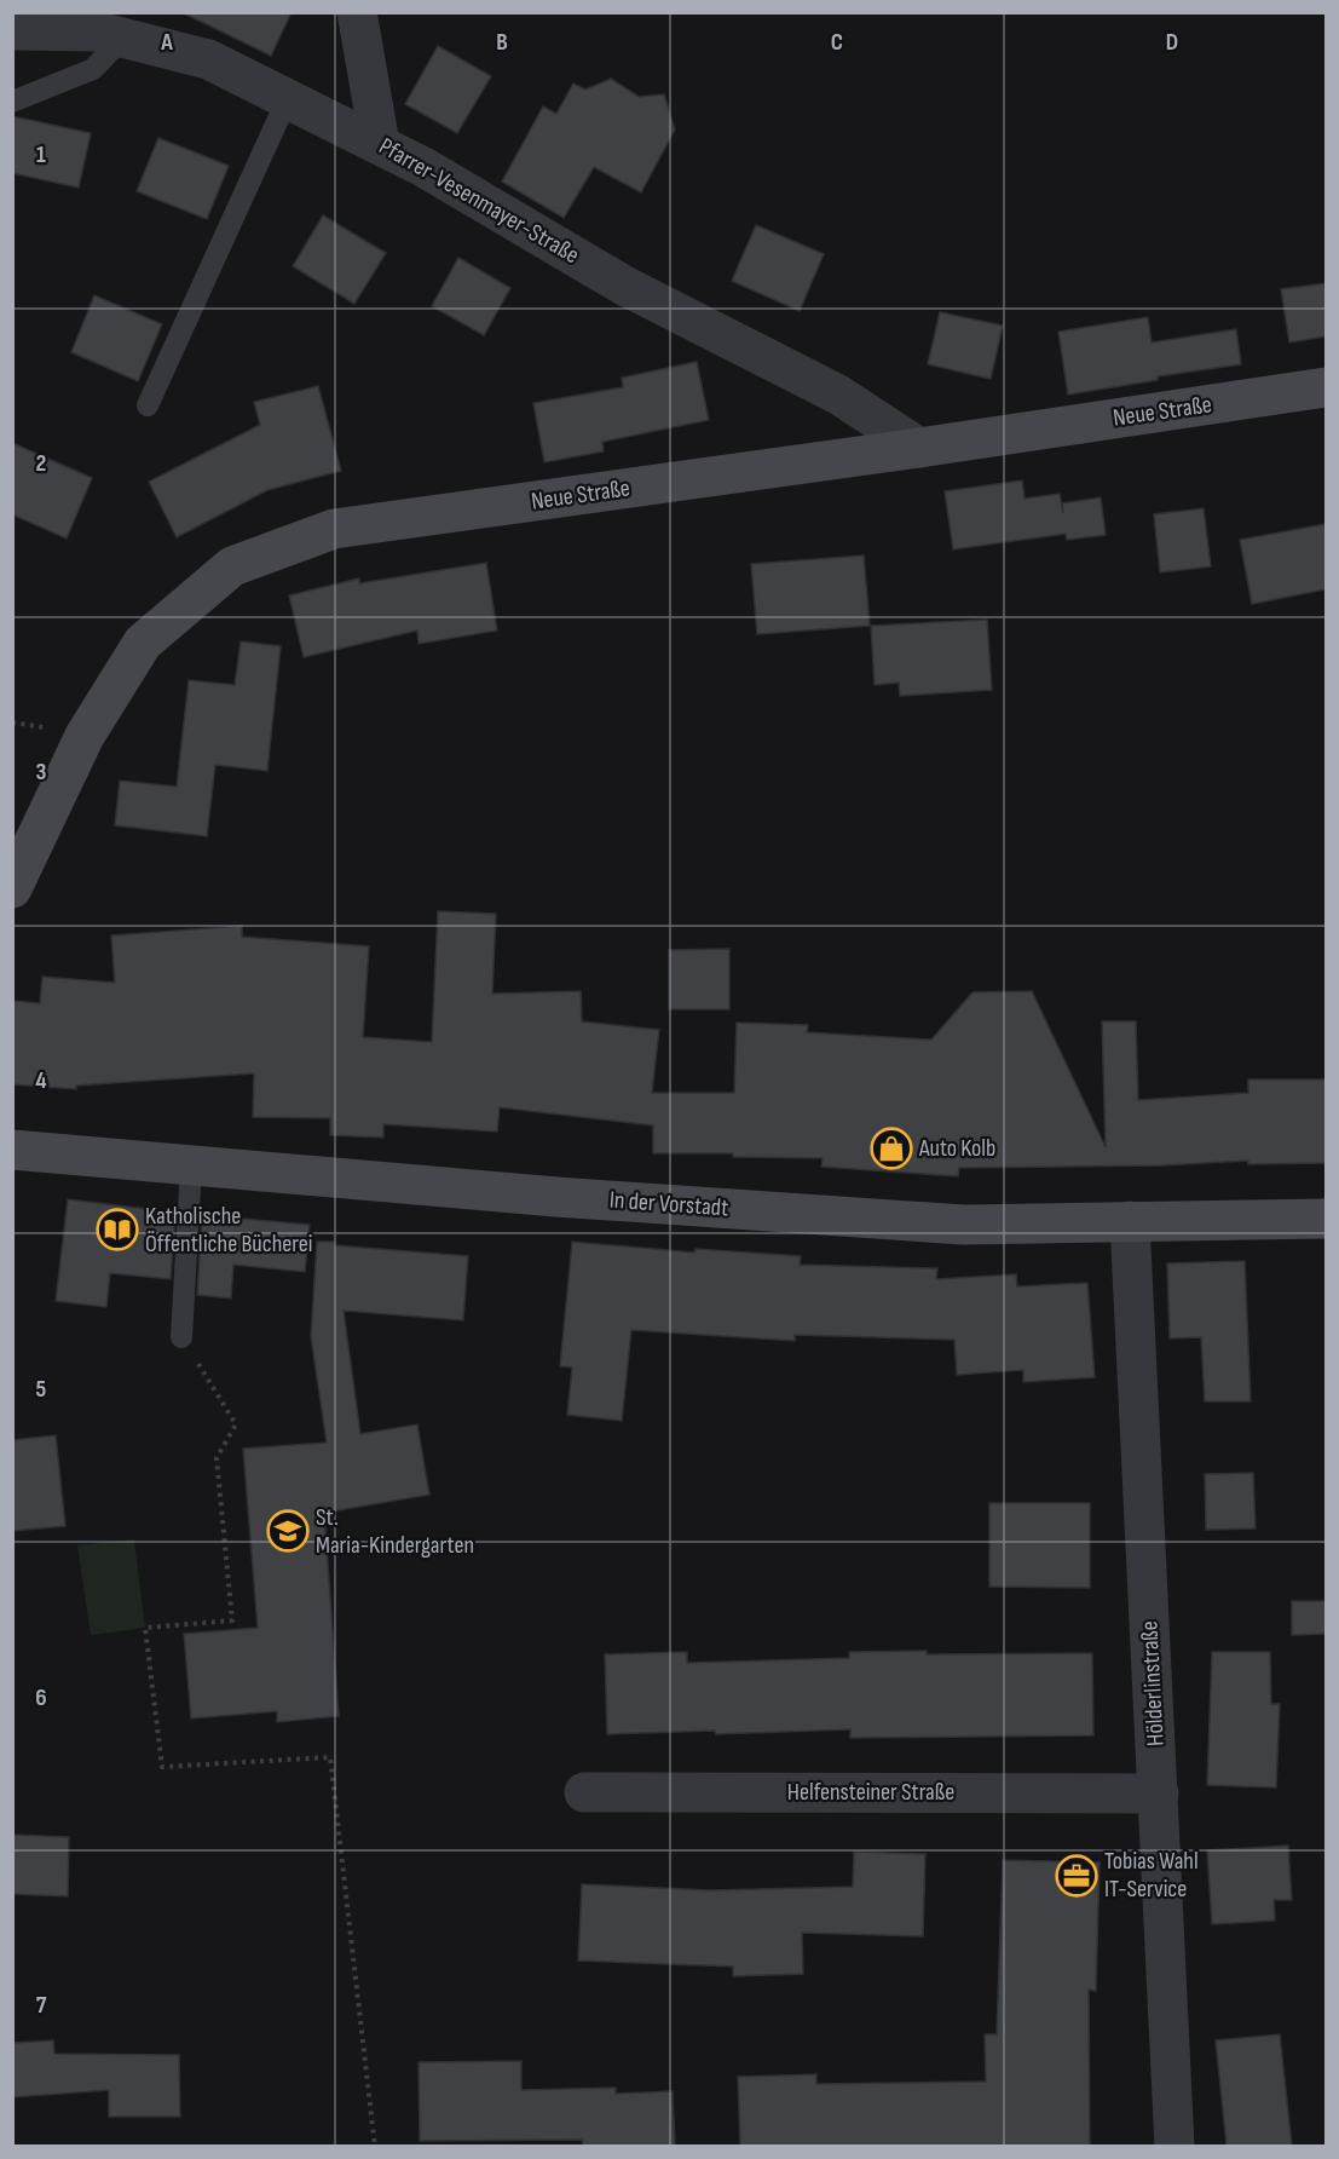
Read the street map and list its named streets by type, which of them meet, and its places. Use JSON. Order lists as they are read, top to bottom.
{
  "streets": {
    "street": [
      "Pfarrer-Vesenmayer-Straße",
      "Neue Straße",
      "In der Vorstadt",
      "Hölderlinstraße",
      "Helfensteiner Straße"
    ]
  },
  "crossings": [
    ["Pfarrer-Vesenmayer-Straße", "Neue Straße"],
    ["In der Vorstadt", "Hölderlinstraße"],
    ["Hölderlinstraße", "Helfensteiner Straße"]
  ],
  "places": {
    "shop": ["Auto Kolb"],
    "library": ["Katholische Öffentliche Bücherei"],
    "school or university": ["St. Maria-Kindergarten"],
    "office": ["Tobias Wahl IT-Service"]
  },
  "grid": {
    "columns": [
      "A",
      "B",
      "C",
      "D"
    ],
    "rows": [
      "1",
      "2",
      "3",
      "4",
      "5",
      "6",
      "7"
    ]
  }
}
